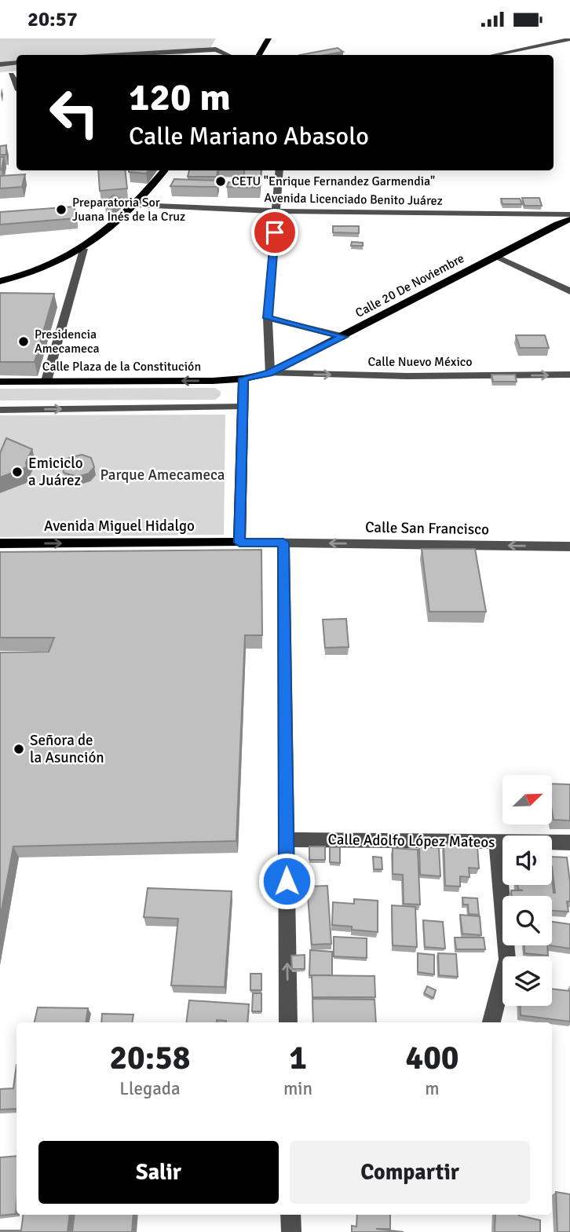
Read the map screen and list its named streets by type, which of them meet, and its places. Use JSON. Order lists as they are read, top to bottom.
{
  "streets": {
    "main road": ["Calle 20 De Noviembre", "Calle Plaza de la Constitución", "Avenida Miguel Hidalgo"],
    "street": [
      "Avenida Licenciado Benito Juárez",
      "Calle Nuevo México",
      "Calle San Francisco",
      "Calle Adolfo López Mateos"
    ]
  },
  "crossings": [
    ["Avenida Licenciado Benito Juárez", "Calle 20 De Noviembre"],
    ["Calle 20 De Noviembre", "Calle Nuevo México"],
    ["Calle 20 De Noviembre", "Calle Plaza de la Constitución"],
    ["Avenida Miguel Hidalgo", "Calle San Francisco"]
  ],
  "one_way": ["Calle Plaza de la Constitución", "Avenida Miguel Hidalgo", "Calle San Francisco"],
  "parks": ["Parque Amecameca"],
  "places": [
    "CETU \"Enrique Fernandez Garmendia\"",
    "Preparatoria Sor Juana Inés de la Cruz",
    "Presidencia Amecameca",
    "Emiciclo a Juárez",
    "Señora de la Asunción"
  ],
  "north": "top right",
  "page": {
    "status": "20:57",
    "turn": ["120 m", "Calle Mariano Abasolo"],
    "eta": [
      "20:58",
      "Llegada",
      "1",
      "min",
      "400",
      "m"
    ],
    "buttons": ["Salir", "Compartir"]
  }
}
